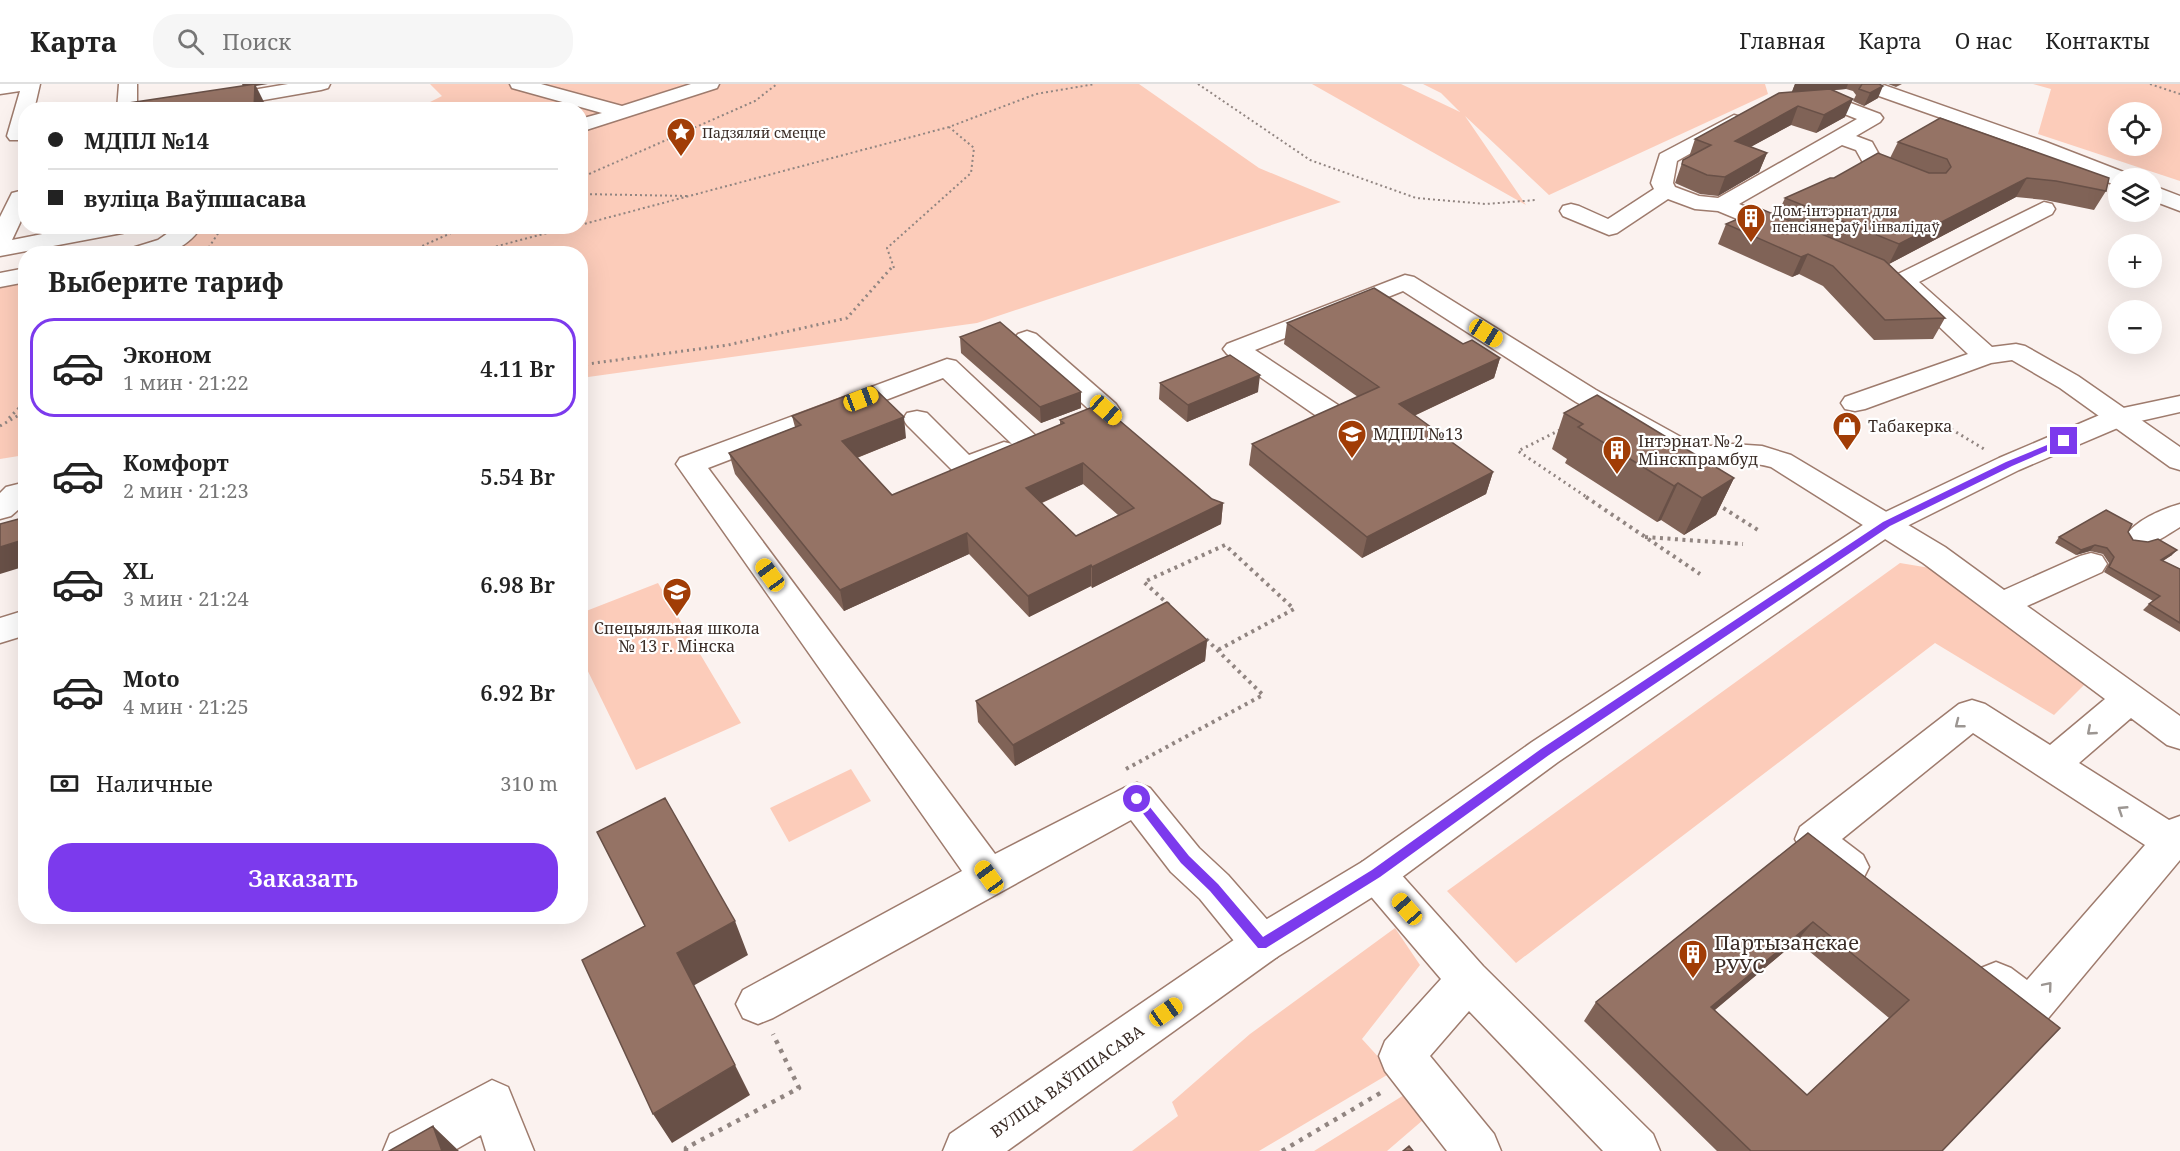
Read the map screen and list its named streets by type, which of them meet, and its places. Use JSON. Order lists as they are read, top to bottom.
{
  "streets": {
    "main road": ["ВУЛІЦА ВАЎПШАСАВА"]
  },
  "places": {
    "place": ["Падзяляй смецце"],
    "building": ["Дом-інтэрнат для пенсіянераў і інвалідаў", "Інтэрнат № 2 Мінскпрамбуд", "Партызанскае РУУС"],
    "shop": ["Табакерка"],
    "school or university": ["МДПЛ №13", "Спецыяльная школа № 13 г. Мінска"]
  },
  "page": {
    "header": "Карта",
    "search": "Поиск",
    "nav": [
      "Главная",
      "Карта",
      "О нас",
      "Контакты"
    ],
    "map_buttons": ["+", "−"],
    "banner": ["МДПЛ №14", "вуліца Ваўпшасава"],
    "heading": "Выберите тариф",
    "list": [
      {
        "name": "Эконом",
        "note": "1 мин · 21:22",
        "value": "4.11 Br"
      },
      {
        "name": "Комфорт",
        "note": "2 мин · 21:23",
        "value": "5.54 Br"
      },
      {
        "name": "XL",
        "note": "3 мин · 21:24",
        "value": "6.98 Br"
      },
      {
        "name": "Moto",
        "note": "4 мин · 21:25",
        "value": "6.92 Br"
      }
    ],
    "pay": ["Наличные", "310 m"],
    "buttons": "Заказать"
  }
}
